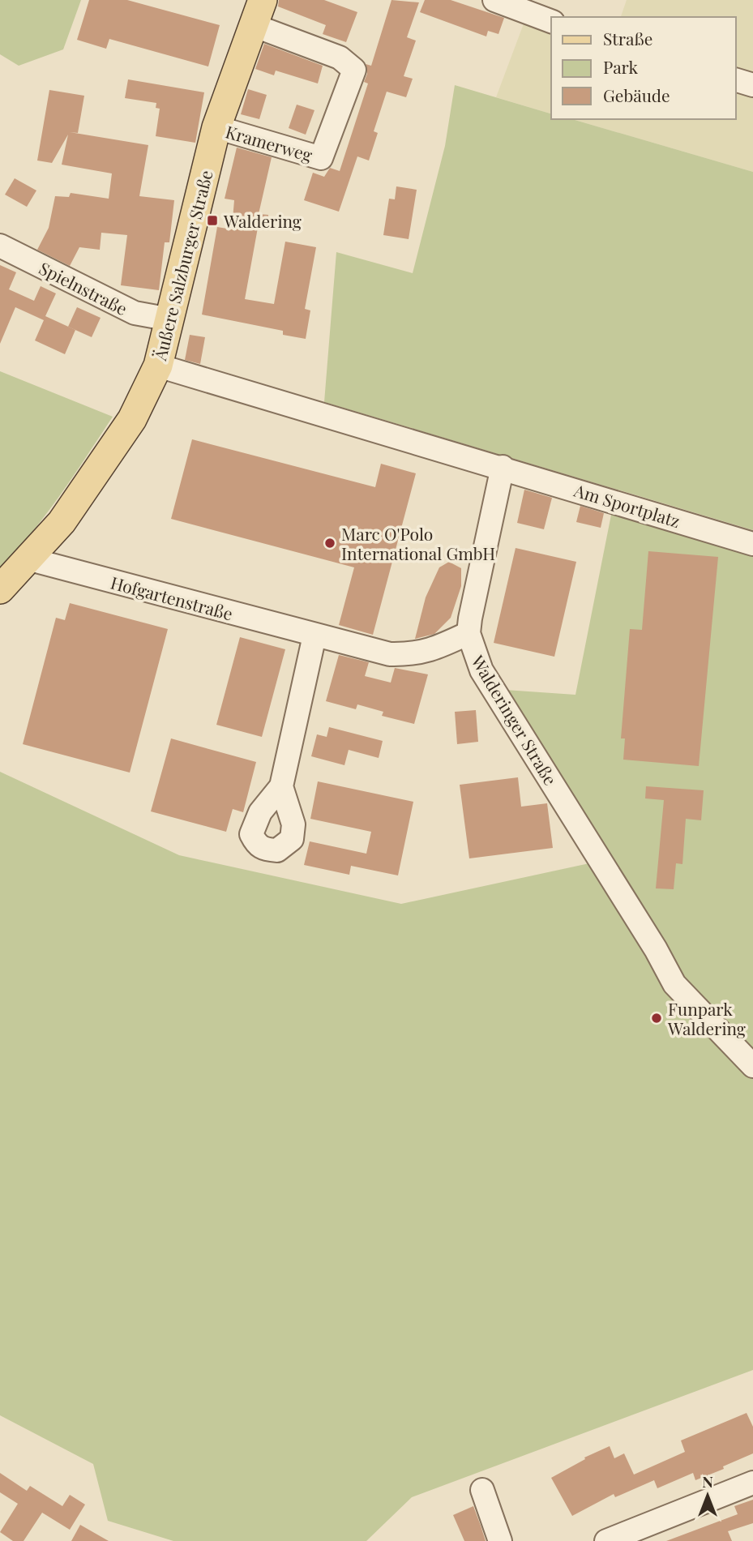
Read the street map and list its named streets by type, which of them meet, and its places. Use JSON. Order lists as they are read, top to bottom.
{
  "streets": {
    "main road": ["Äußere Salzburger Straße"],
    "street": [
      "Kramerweg",
      "Spielnstraße",
      "Am Sportplatz",
      "Hofgartenstraße",
      "Walderinger Straße"
    ]
  },
  "crossings": [
    ["Kramerweg", "Äußere Salzburger Straße"],
    ["Äußere Salzburger Straße", "Spielnstraße"],
    ["Äußere Salzburger Straße", "Hofgartenstraße"],
    ["Am Sportplatz", "Walderinger Straße"],
    ["Hofgartenstraße", "Walderinger Straße"]
  ],
  "places": {
    "transit": ["Waldering"],
    "other": ["Marc O'Polo International GmbH", "Funpark Waldering"]
  },
  "legend": ["Straße", "Park", "Gebäude"],
  "north": "top"
}
